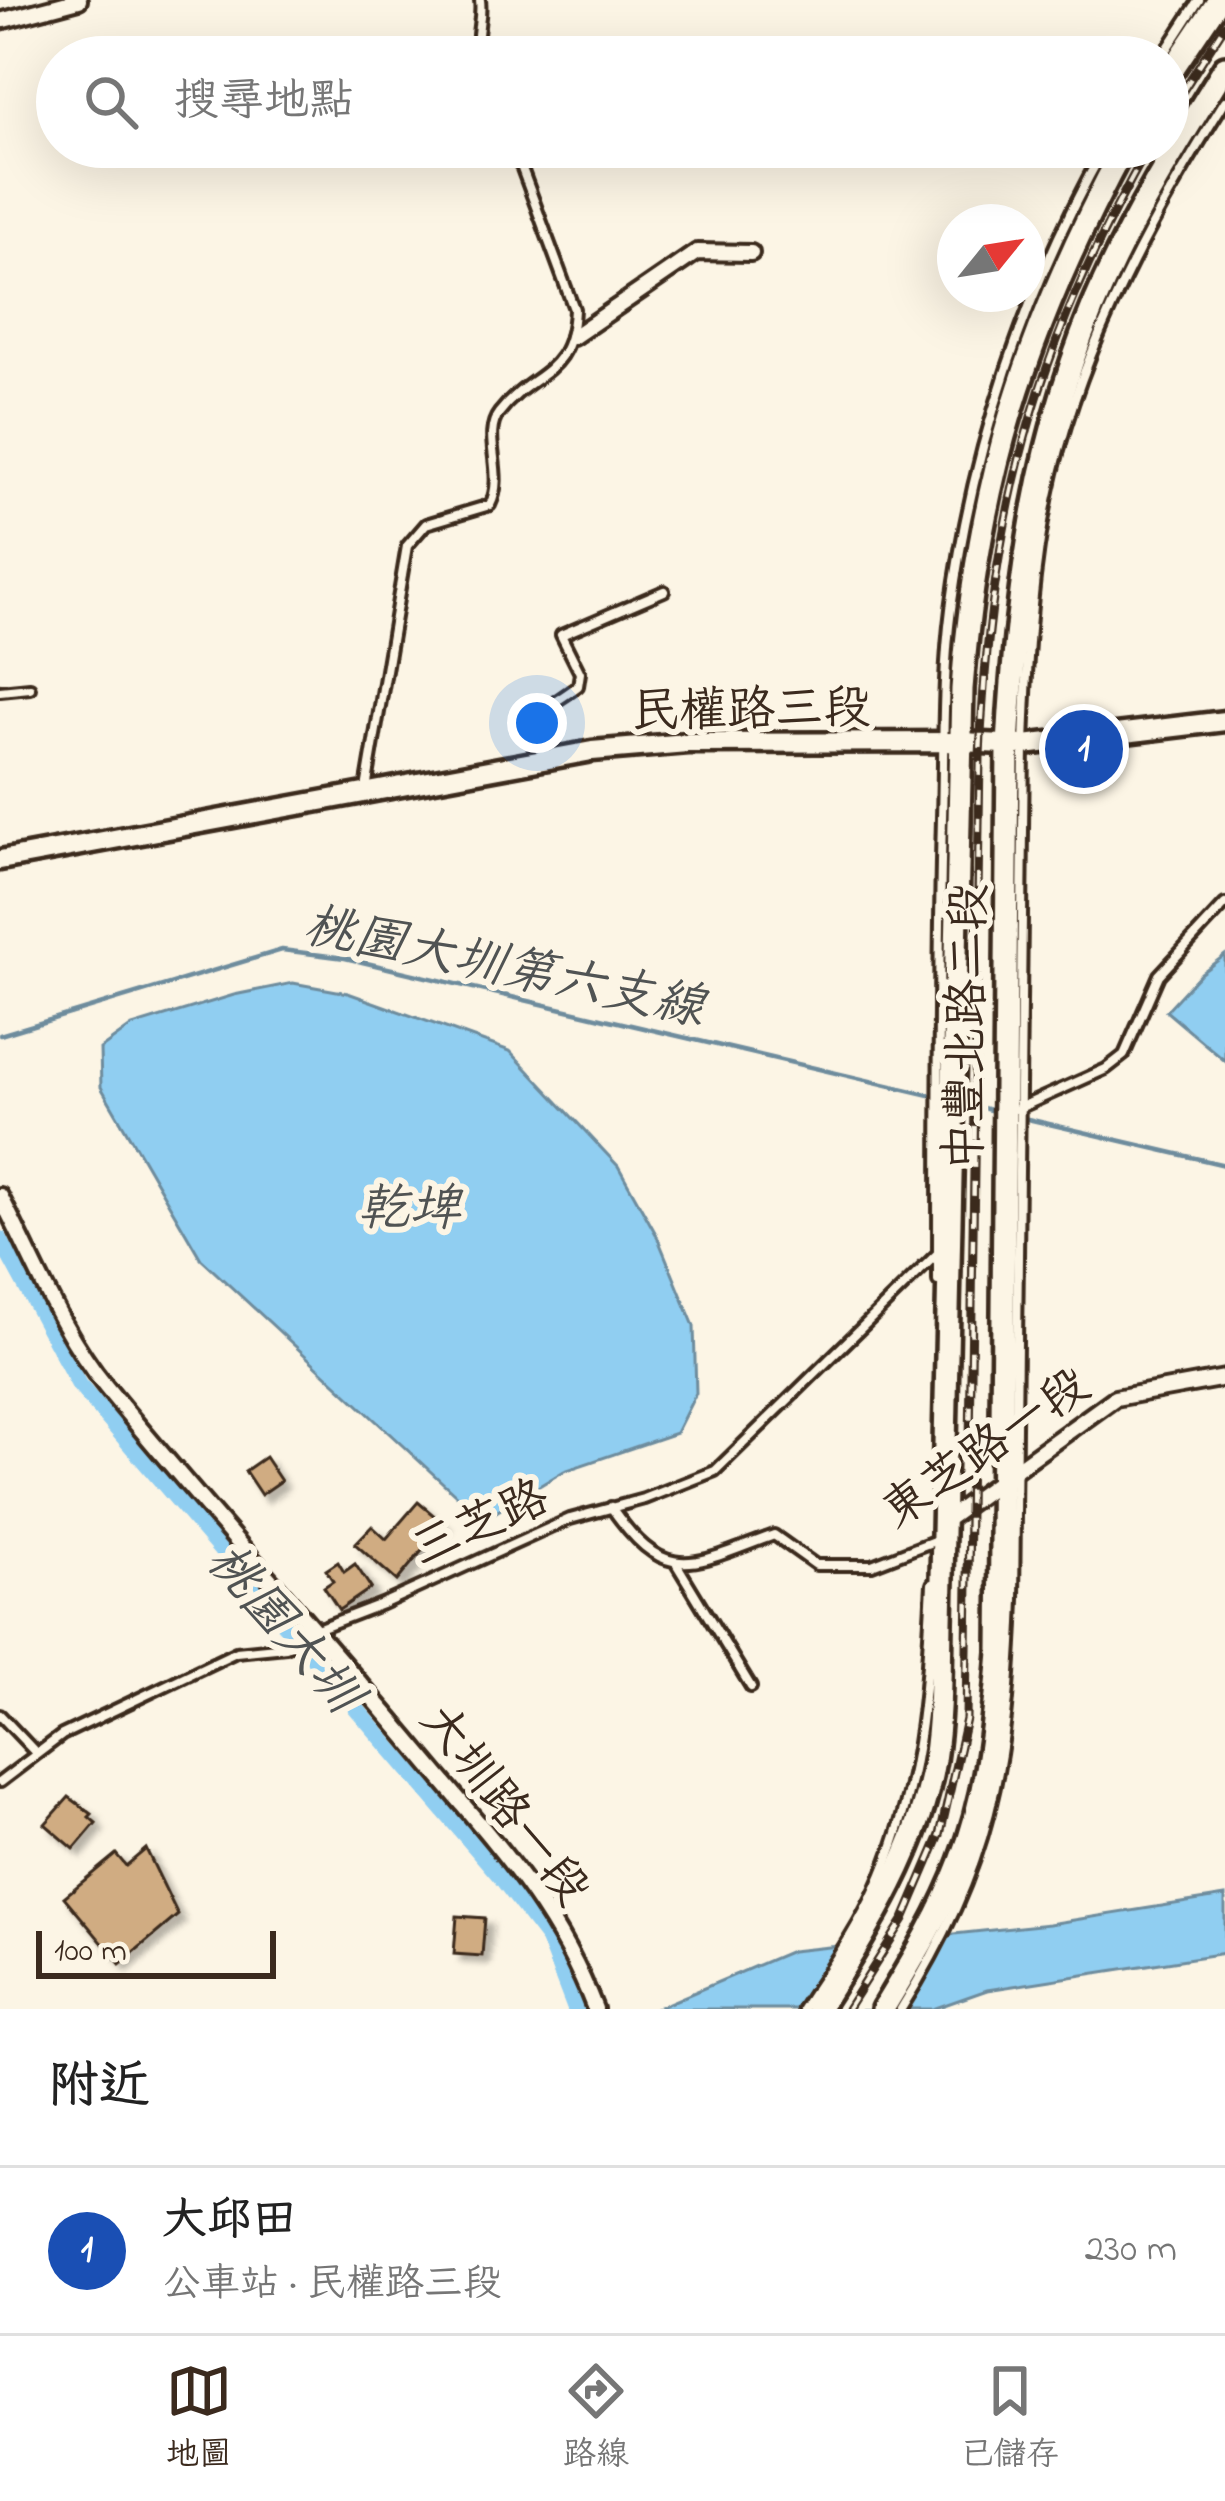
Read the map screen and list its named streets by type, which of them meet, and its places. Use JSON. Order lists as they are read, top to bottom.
{
  "streets": {
    "main road": ["中豐北路二段"],
    "street": ["民權路三段", "東芝路一段", "大圳路一段"],
    "lane": ["三芝路"]
  },
  "crossings": [
    ["民權路三段", "中豐北路二段"],
    ["中豐北路二段", "東芝路一段"],
    ["中豐北路二段", "三芝路"],
    ["三芝路", "大圳路一段"]
  ],
  "water": ["桃園大圳第六支線", "乾埤", "桃園大圳"],
  "scale_bar": "100 m",
  "north": "top right",
  "page": {
    "search": "搜尋地點",
    "pins": "1",
    "scale": "100 m",
    "heading": "附近",
    "list": [
      {
        "mark": "1",
        "name": "大邱田",
        "note": "公車站 · 民權路三段",
        "value": "230 m"
      }
    ],
    "nav": ["地圖", "路線", "已儲存"]
  }
}
